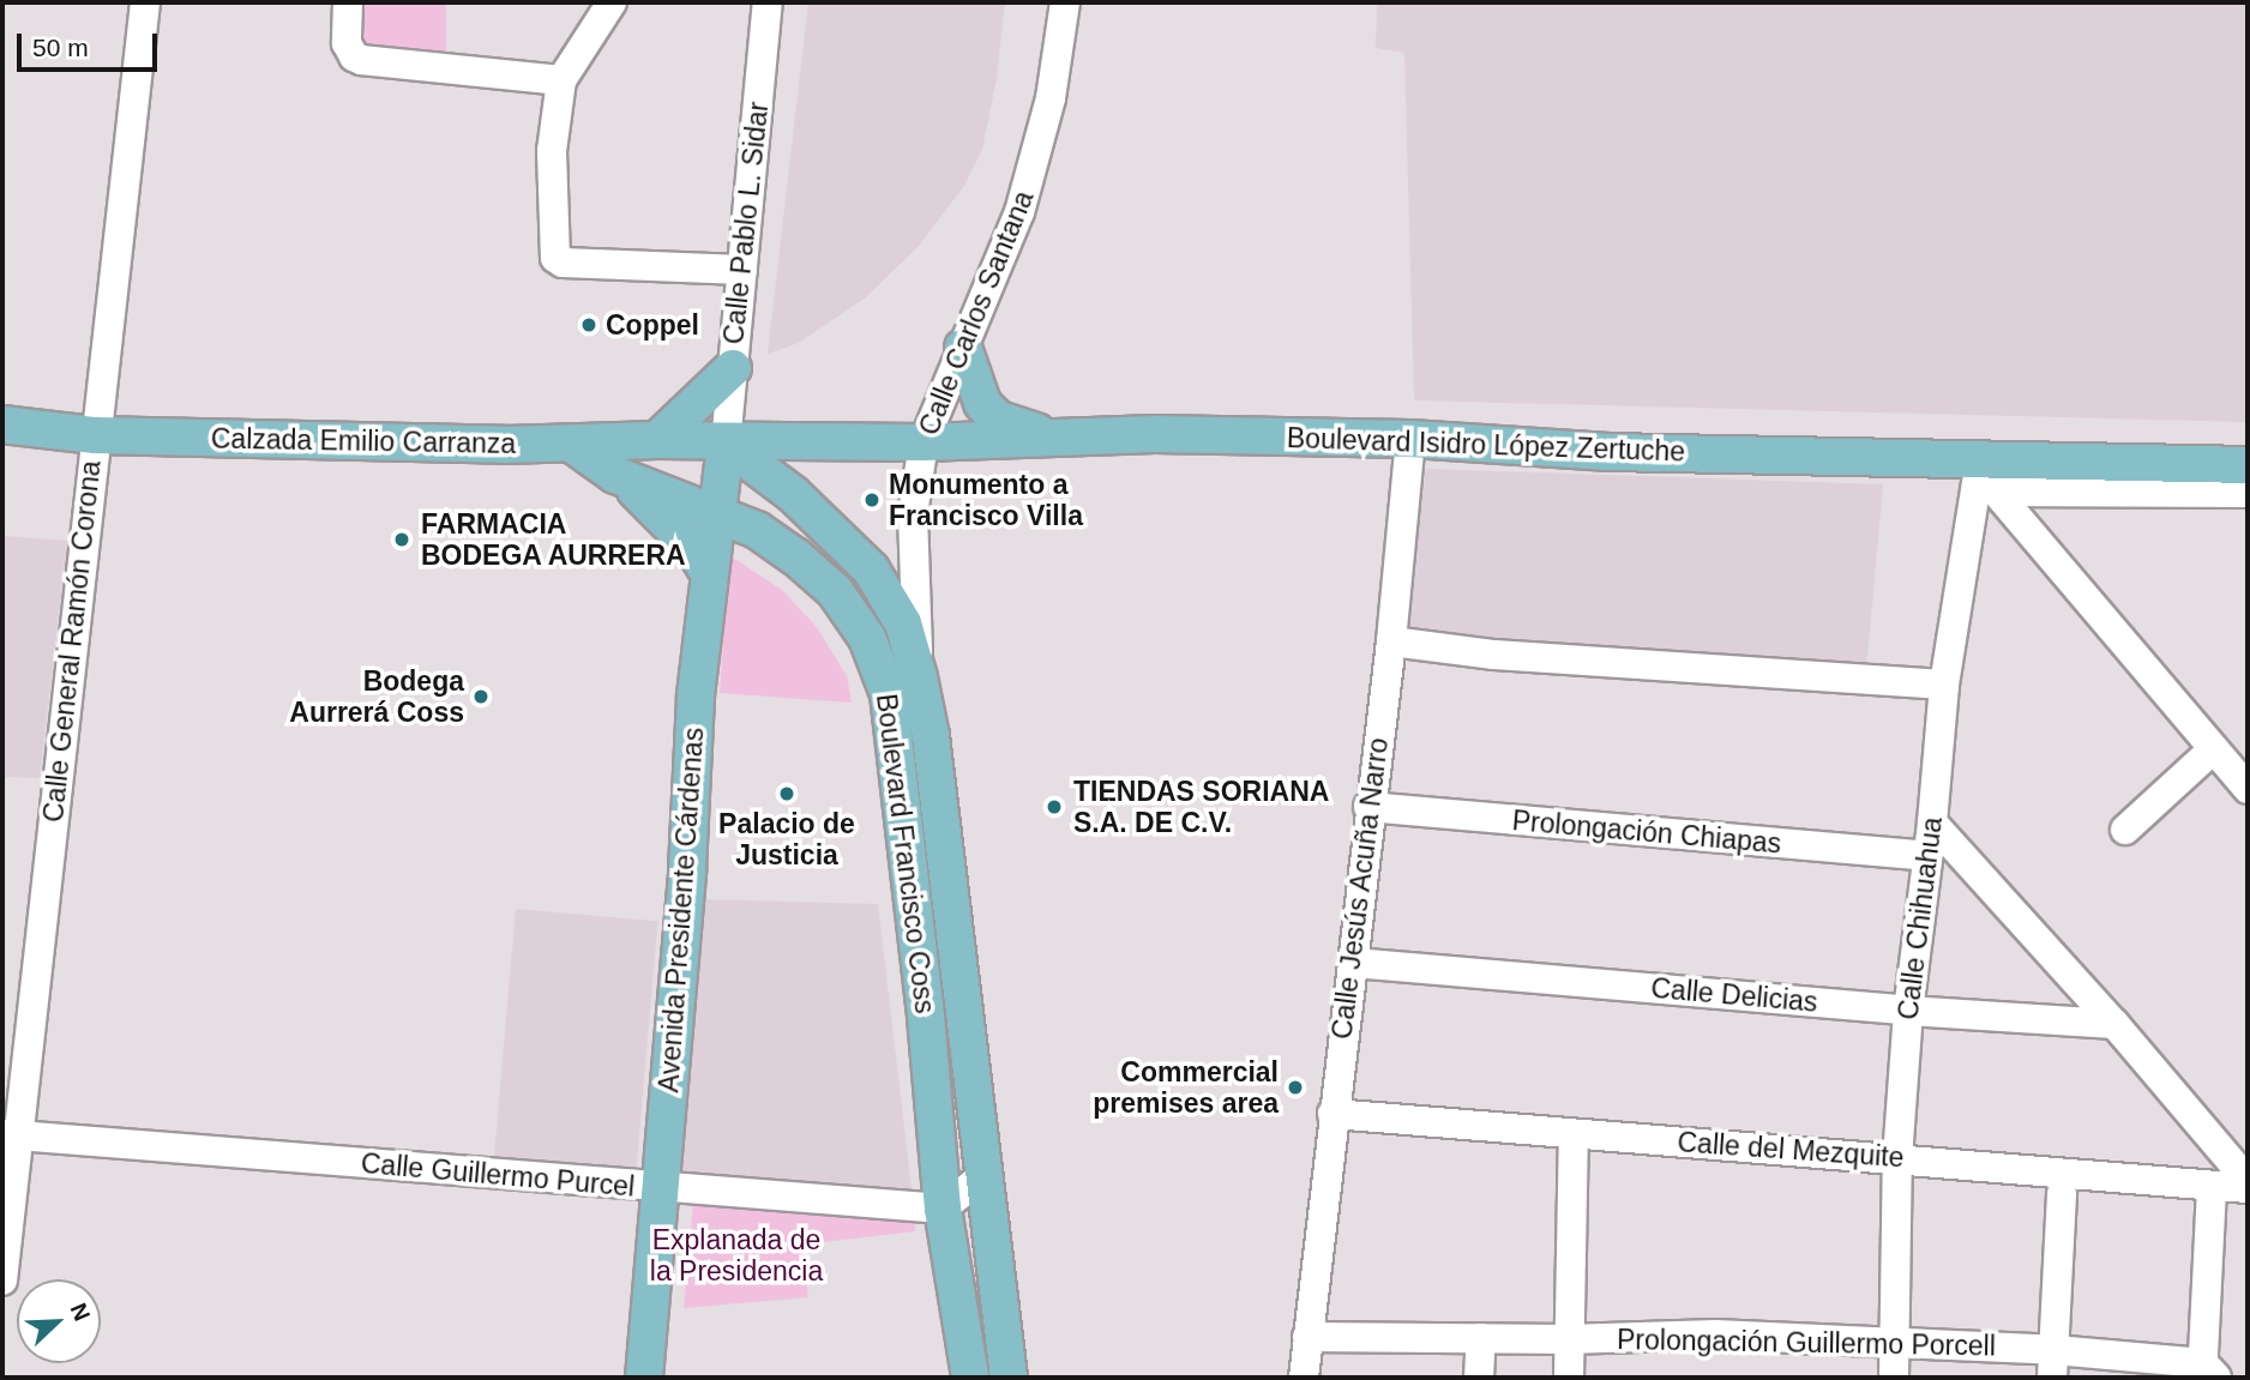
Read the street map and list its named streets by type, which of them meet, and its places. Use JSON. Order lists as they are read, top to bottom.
{
  "streets": {
    "main road": [
      "Calzada Emilio Carranza",
      "Boulevard Isidro López Zertuche",
      "Boulevard Francisco Coss",
      "Avenida Presidente Cárdenas"
    ],
    "street": [
      "Calle Pablo L. Sidar",
      "Calle Carlos Santana",
      "Calle General Ramón Corona",
      "Prolongación Chiapas",
      "Calle Jesús Acuña Narro",
      "Calle Chihuahua",
      "Calle Delicias",
      "Calle del Mezquite",
      "Calle Guillermo Purcel",
      "Prolongación Guillermo Porcell"
    ]
  },
  "crossings": [
    ["Calle Pablo L. Sidar", "Calzada Emilio Carranza"],
    ["Calle Pablo L. Sidar", "Boulevard Isidro López Zertuche"],
    ["Calle Pablo L. Sidar", "Boulevard Francisco Coss"],
    ["Calle Pablo L. Sidar", "Avenida Presidente Cárdenas"],
    ["Calle Carlos Santana", "Boulevard Isidro López Zertuche"],
    ["Calle Carlos Santana", "Boulevard Francisco Coss"],
    ["Calzada Emilio Carranza", "Boulevard Isidro López Zertuche"],
    ["Calzada Emilio Carranza", "Calle General Ramón Corona"],
    ["Calzada Emilio Carranza", "Boulevard Francisco Coss"],
    ["Calzada Emilio Carranza", "Avenida Presidente Cárdenas"],
    ["Boulevard Isidro López Zertuche", "Boulevard Francisco Coss"],
    ["Boulevard Isidro López Zertuche", "Calle Jesús Acuña Narro"],
    ["Boulevard Isidro López Zertuche", "Avenida Presidente Cárdenas"],
    ["Boulevard Isidro López Zertuche", "Calle Chihuahua"],
    ["Calle General Ramón Corona", "Calle Guillermo Purcel"],
    ["Prolongación Chiapas", "Calle Jesús Acuña Narro"],
    ["Prolongación Chiapas", "Calle Chihuahua"],
    ["Boulevard Francisco Coss", "Avenida Presidente Cárdenas"],
    ["Boulevard Francisco Coss", "Calle Guillermo Purcel"],
    ["Calle Jesús Acuña Narro", "Calle Delicias"],
    ["Calle Jesús Acuña Narro", "Calle del Mezquite"],
    ["Calle Jesús Acuña Narro", "Prolongación Guillermo Porcell"],
    ["Avenida Presidente Cárdenas", "Calle Guillermo Purcel"],
    ["Calle Chihuahua", "Calle Delicias"],
    ["Calle Chihuahua", "Calle del Mezquite"],
    ["Calle Chihuahua", "Prolongación Guillermo Porcell"]
  ],
  "parks": ["Explanada de la Presidencia"],
  "places": [
    "Coppel",
    "Monumento a Francisco Villa",
    "FARMACIA BODEGA AURRERA",
    "Bodega Aurrerá Coss",
    "Palacio de Justicia",
    "TIENDAS SORIANA S.A. DE C.V.",
    "Commercial premises area"
  ],
  "scale_bar": "50 m",
  "north": "top right"
}
